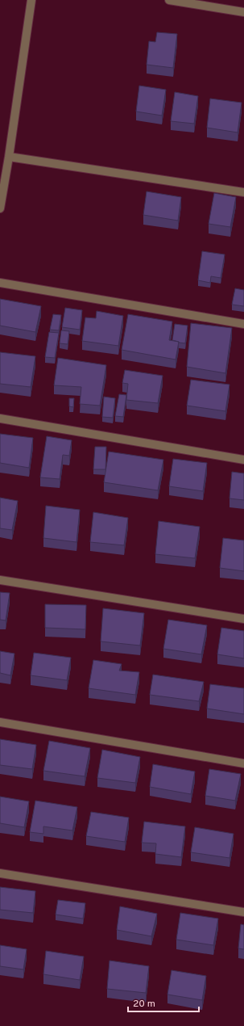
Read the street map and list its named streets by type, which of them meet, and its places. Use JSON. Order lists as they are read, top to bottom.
{
  "scale_bar": "20 m"
}
